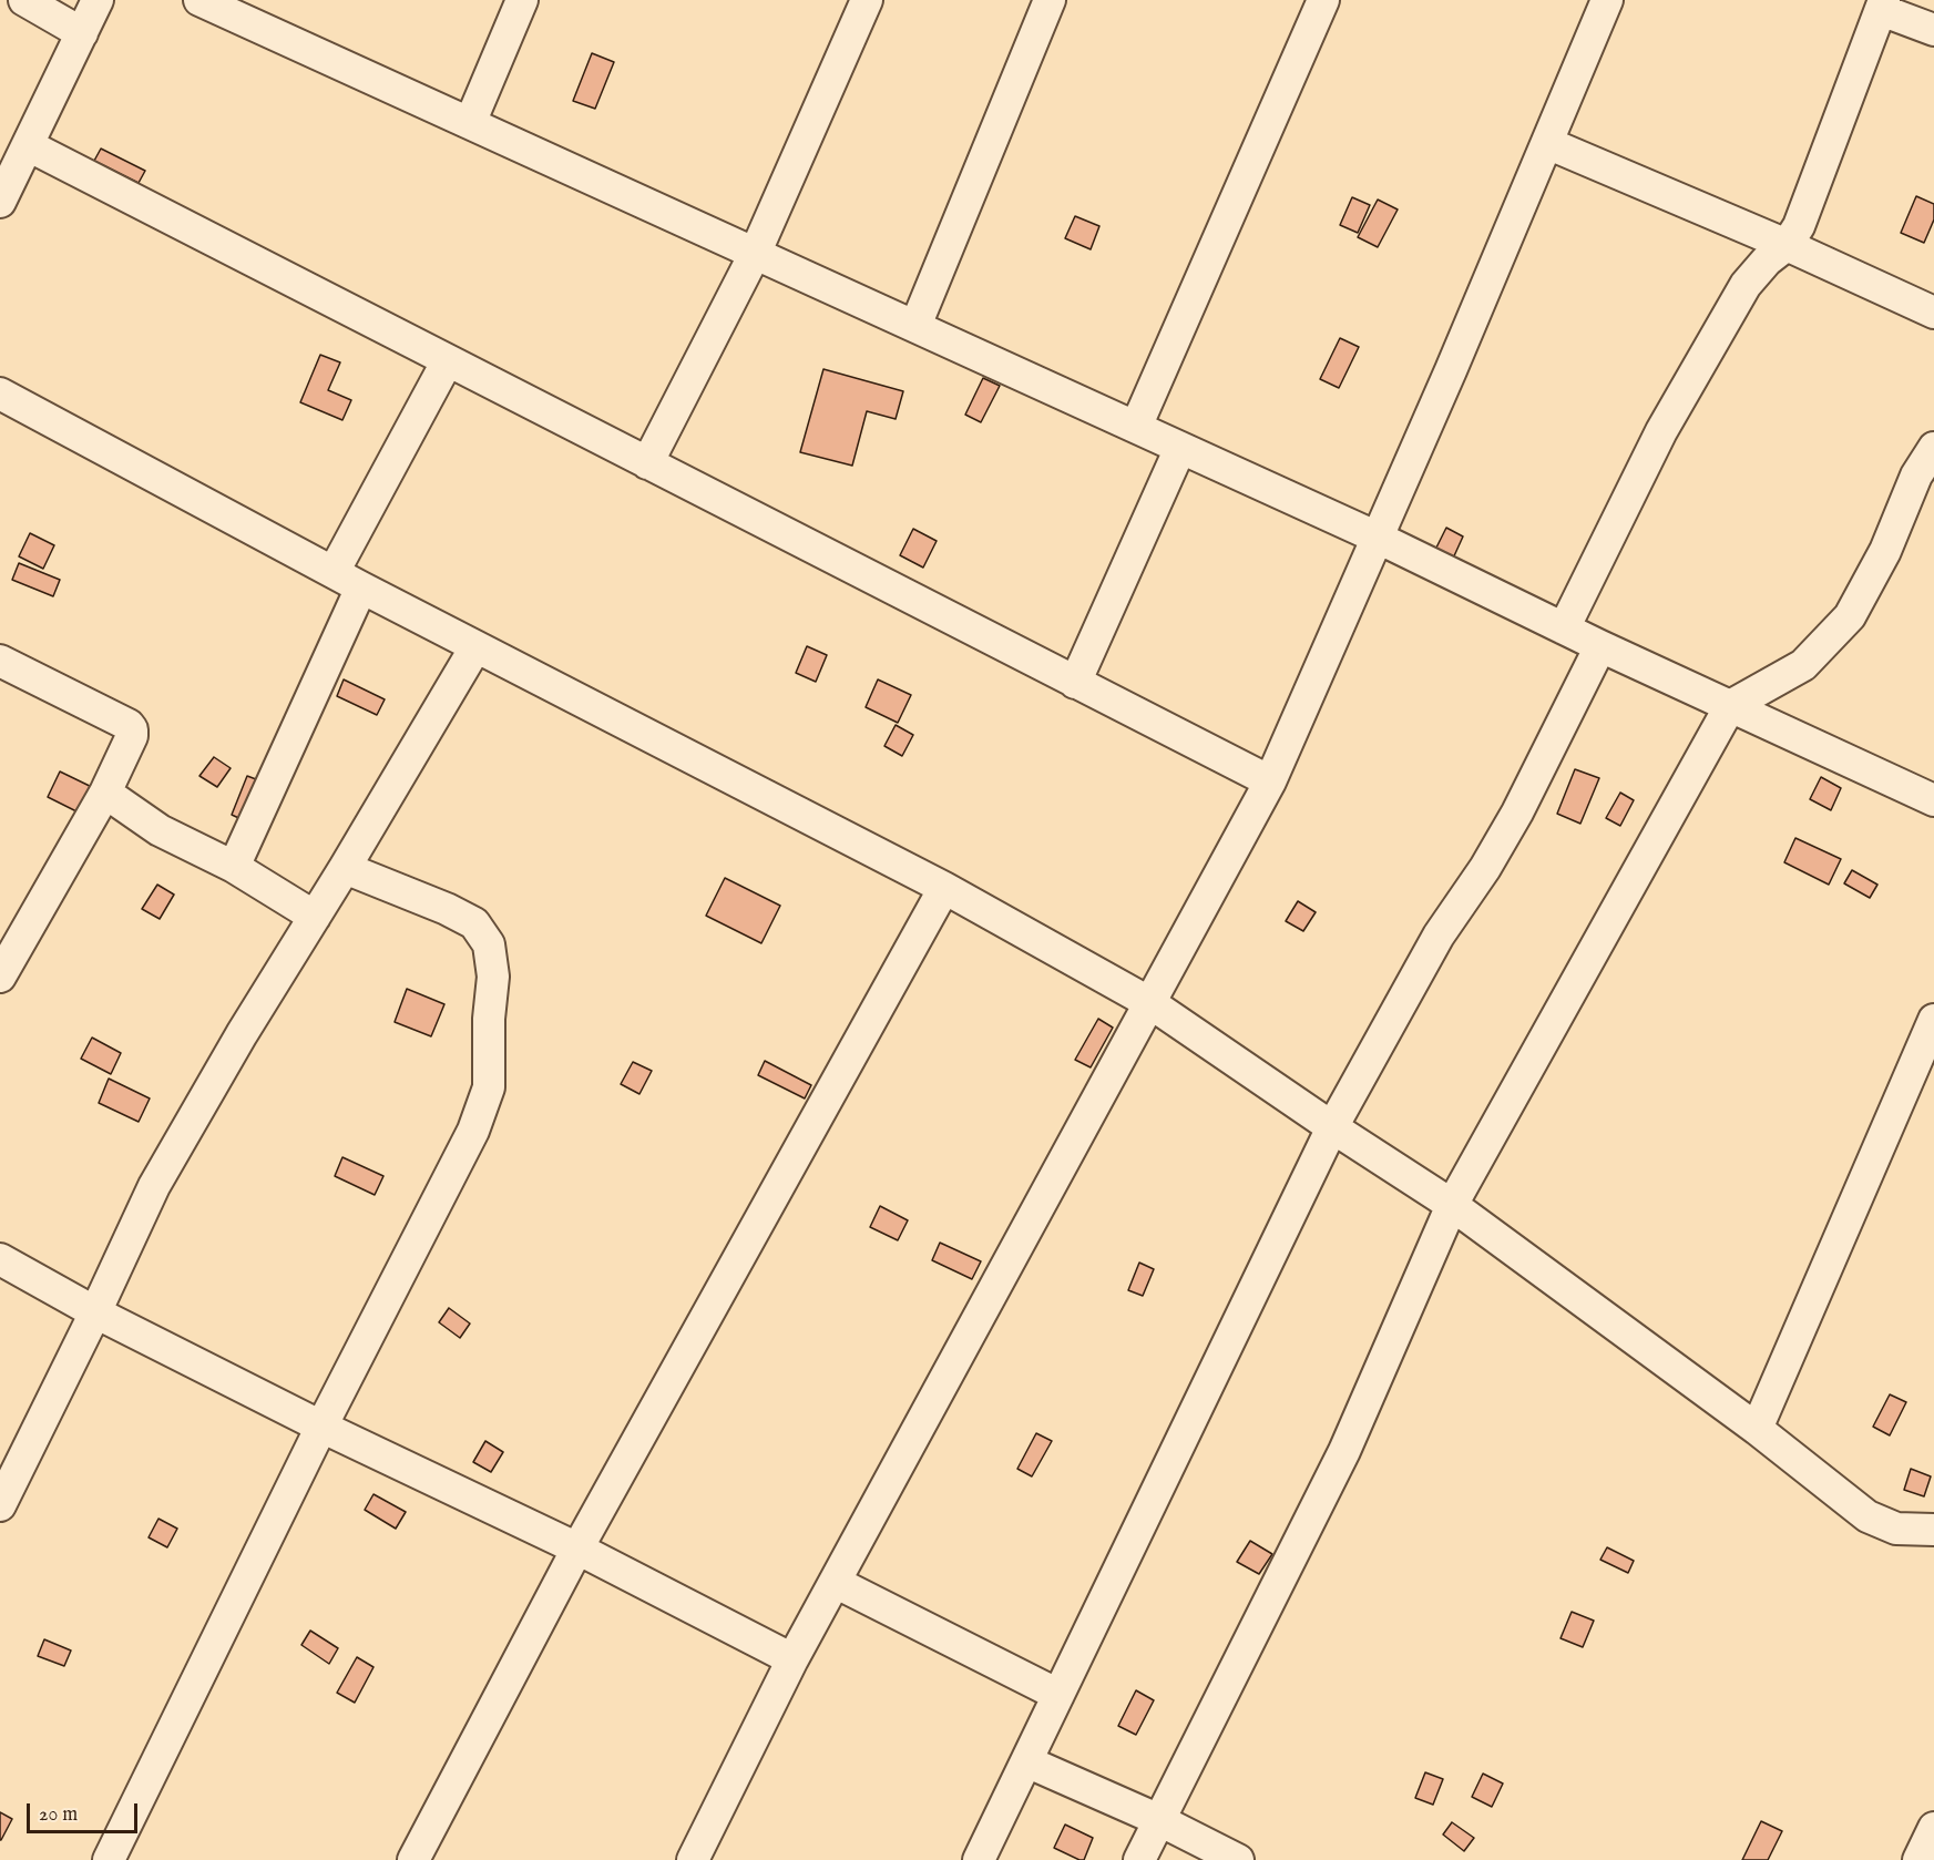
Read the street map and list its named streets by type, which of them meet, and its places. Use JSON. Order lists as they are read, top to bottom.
{
  "scale_bar": "20 m"
}
